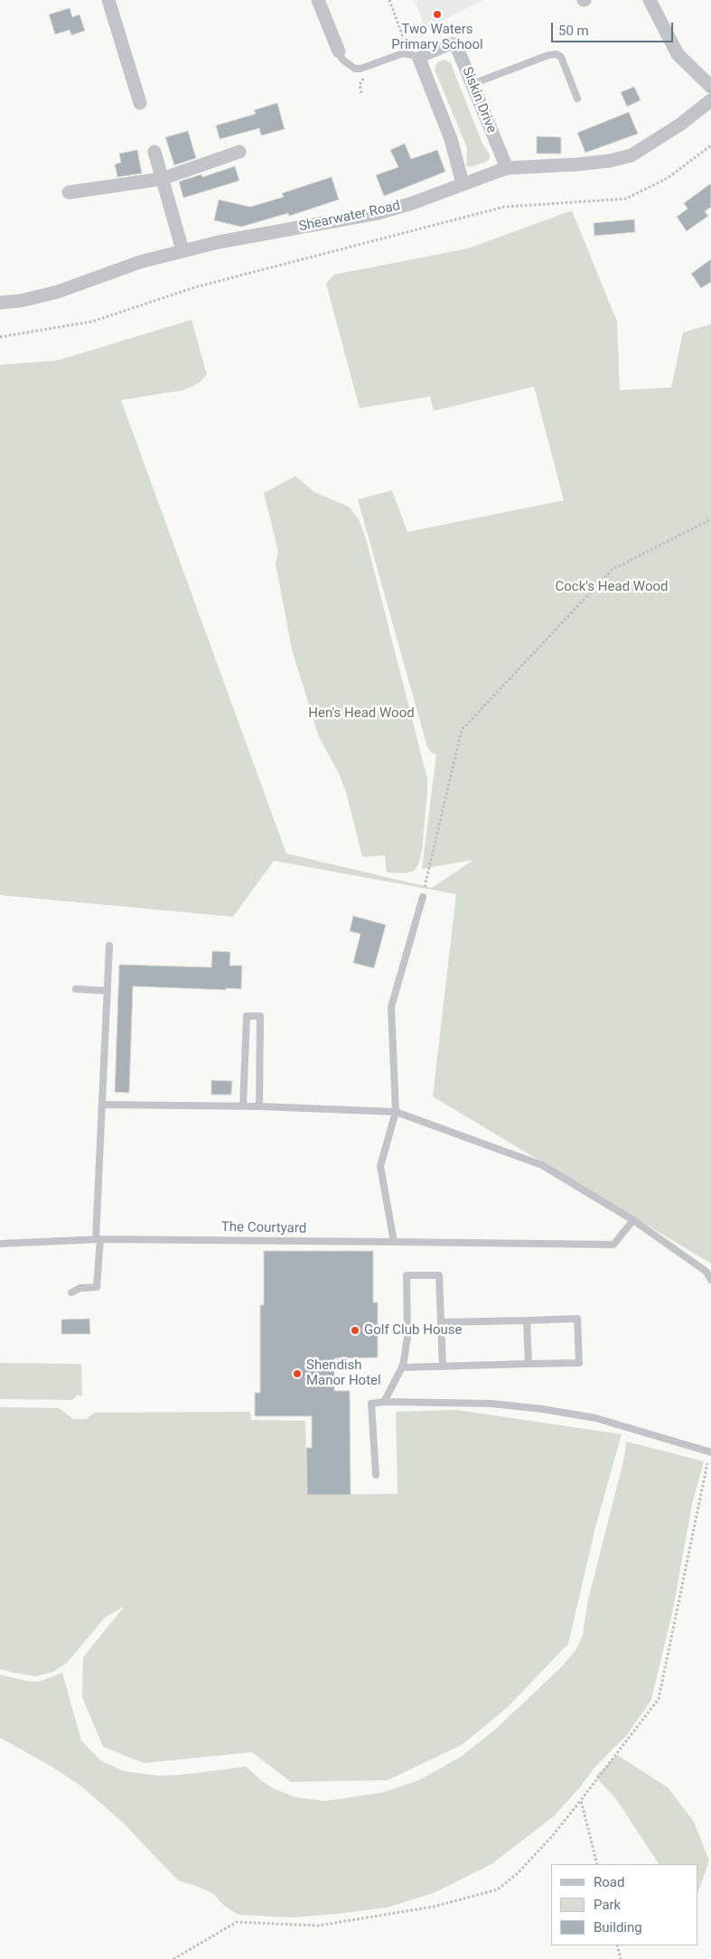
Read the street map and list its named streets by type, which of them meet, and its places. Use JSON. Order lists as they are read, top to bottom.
{
  "streets": {
    "street": ["Siskin Drive", "Shearwater Road"],
    "lane": ["The Courtyard"]
  },
  "crossings": [
    ["Siskin Drive", "Shearwater Road"]
  ],
  "parks": ["Cock's Head Wood", "Hen's Head Wood"],
  "places": ["Two Waters Primary School", "Golf Club House", "Shendish Manor Hotel"],
  "legend": ["Road", "Park", "Building"],
  "scale_bar": "50 m"
}
